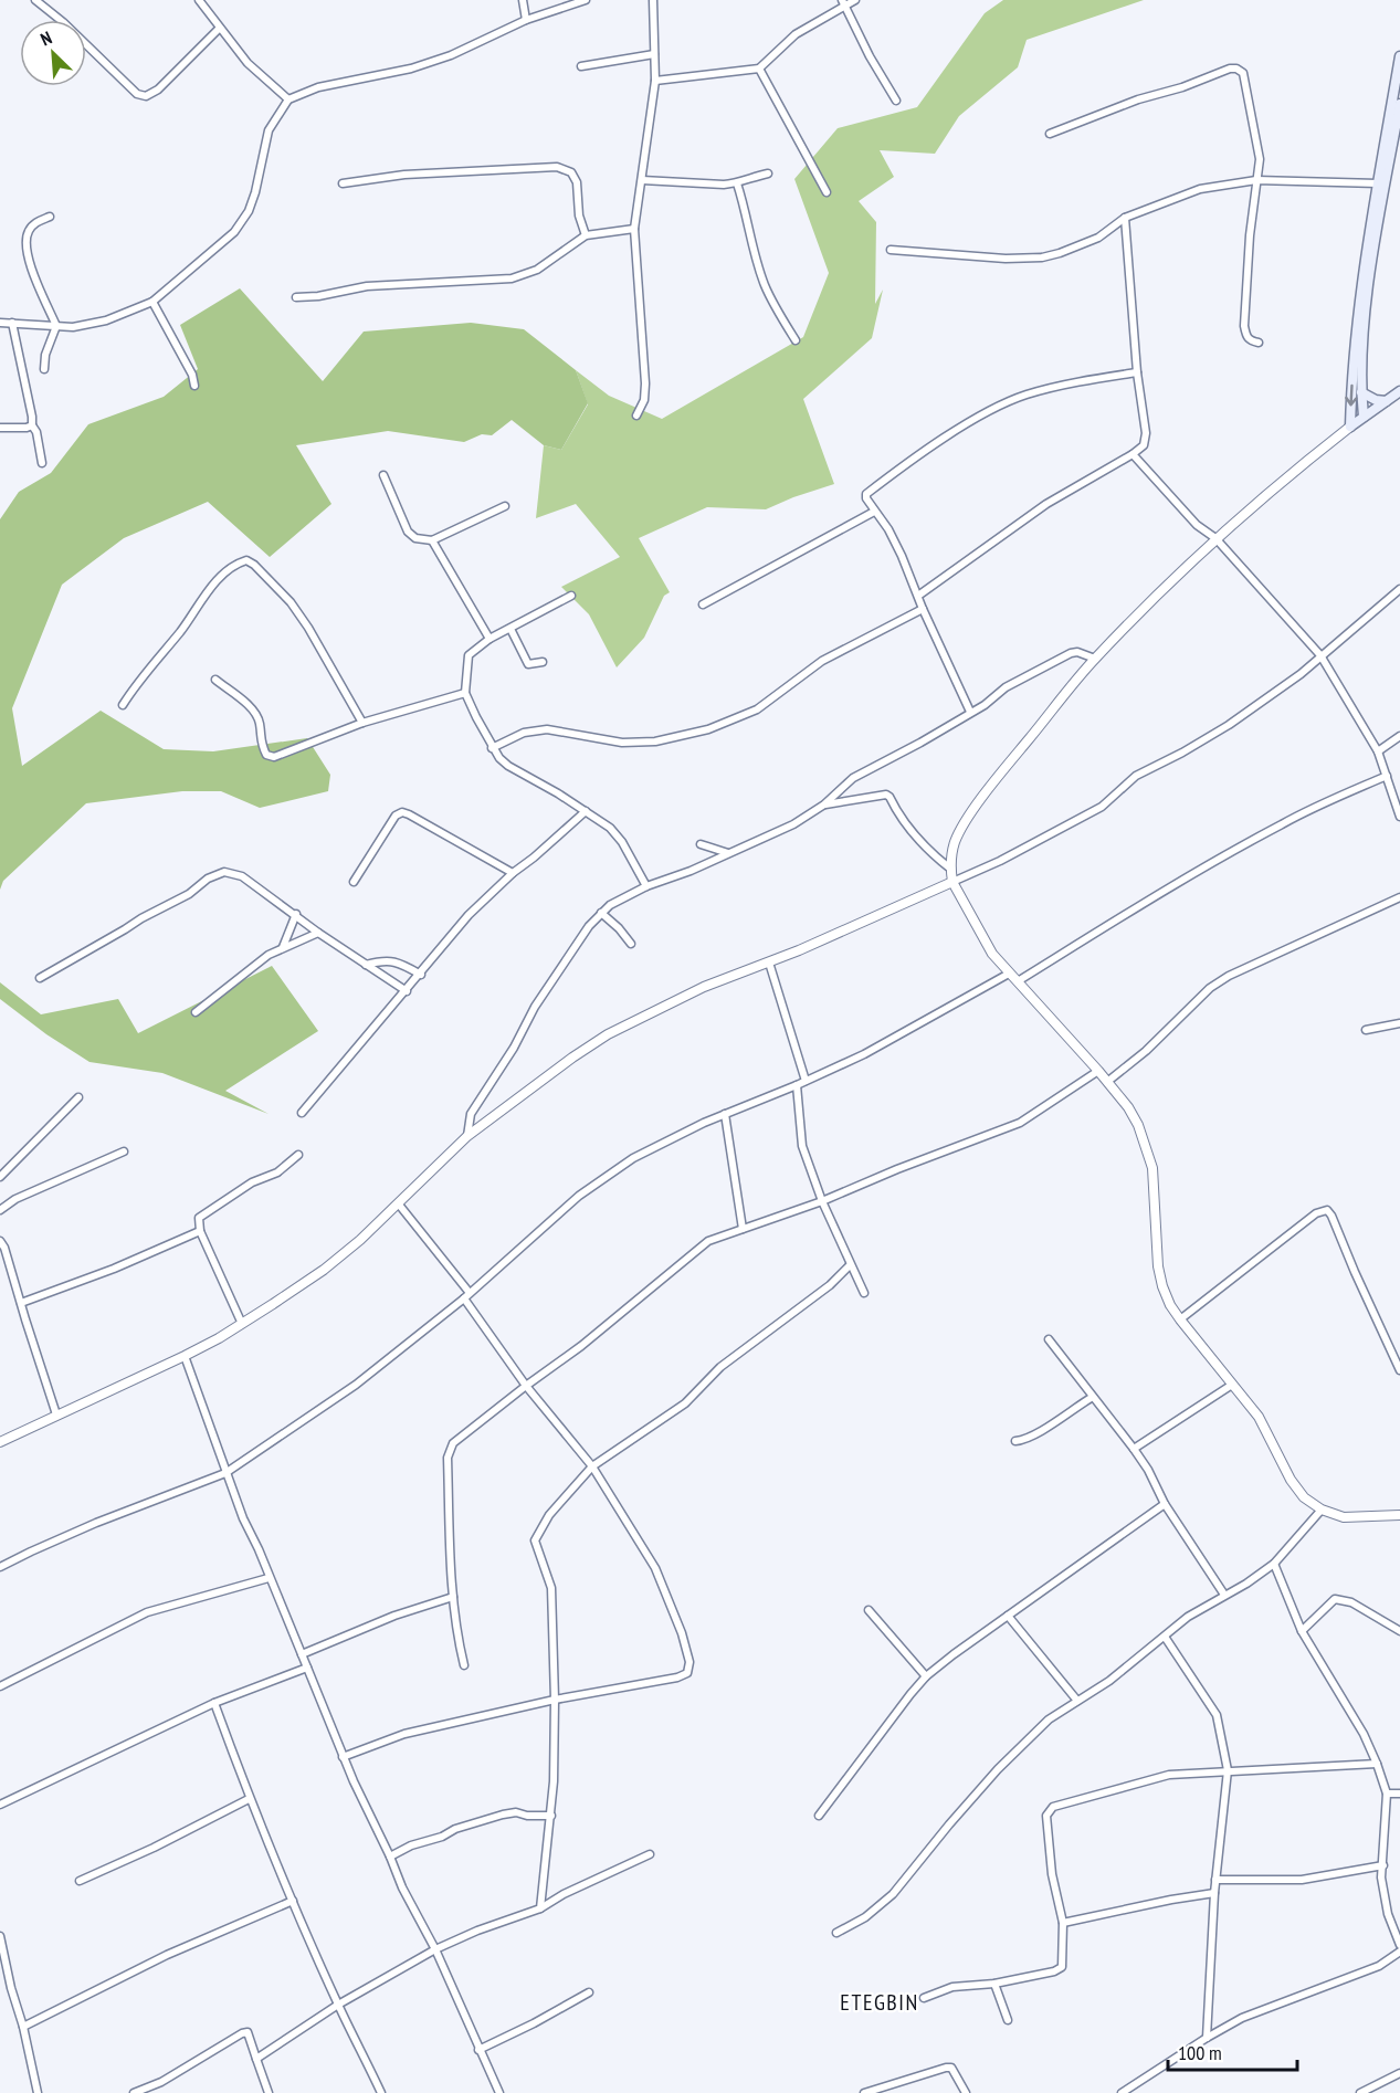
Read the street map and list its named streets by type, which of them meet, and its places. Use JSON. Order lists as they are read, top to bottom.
{
  "districts": ["ETEGBIN"],
  "scale_bar": "100 m",
  "north": "top left"
}
